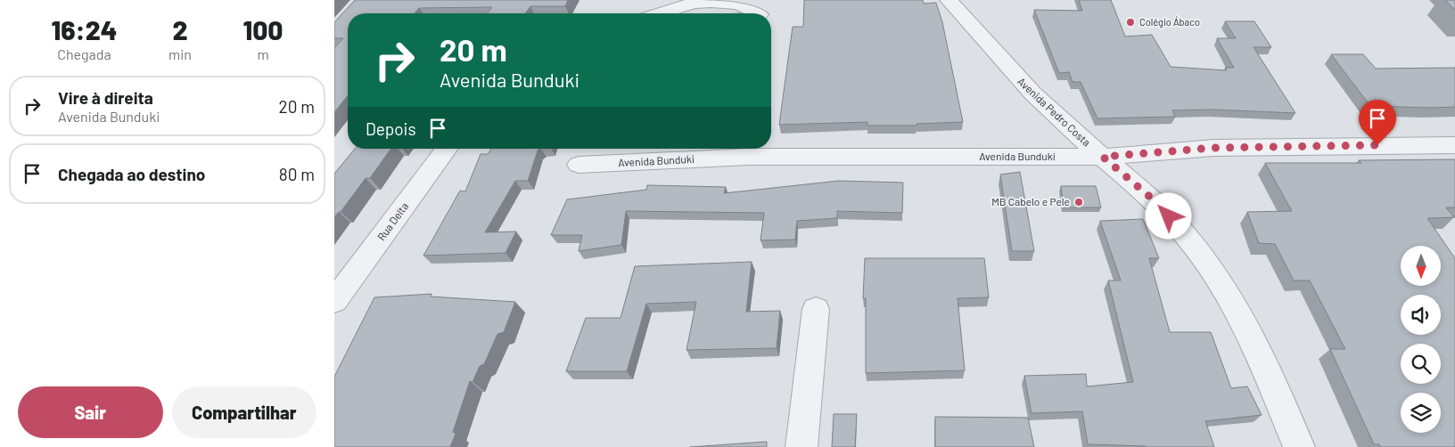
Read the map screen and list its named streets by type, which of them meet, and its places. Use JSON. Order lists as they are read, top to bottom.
{
  "streets": {
    "street": ["Avenida Pedro Costa", "Avenida Bunduki", "Rua Delta"]
  },
  "crossings": [
    ["Avenida Pedro Costa", "Avenida Bunduki"]
  ],
  "places": ["Colégio Ábaco", "MB Cabelo e Pele"],
  "north": "bottom",
  "page": {
    "eta": [
      "16:24",
      "Chegada",
      "2",
      "min",
      "100",
      "m"
    ],
    "turn": ["20 m", "Avenida Bunduki"],
    "list": [
      {
        "name": "Vire à direita",
        "note": "Avenida Bunduki",
        "value": "20 m"
      },
      {
        "name": "Chegada ao destino",
        "value": "80 m"
      }
    ],
    "then": "Depois",
    "buttons": ["Sair", "Compartilhar"]
  }
}
